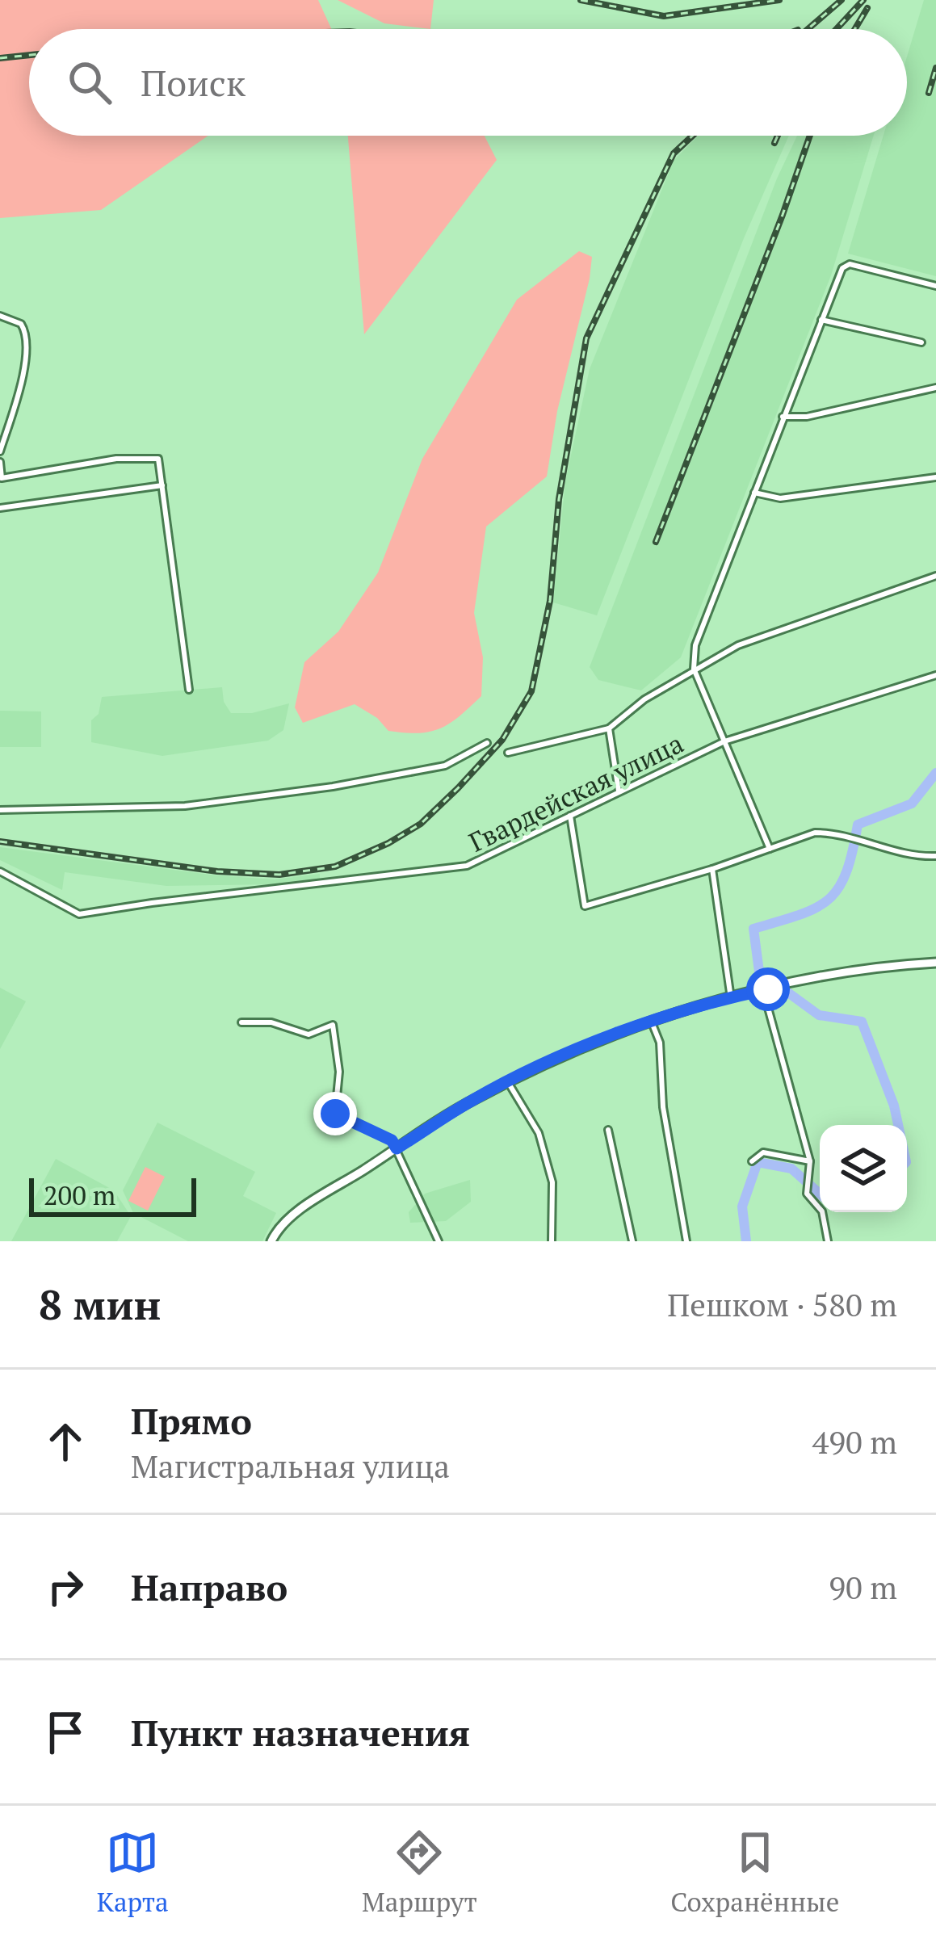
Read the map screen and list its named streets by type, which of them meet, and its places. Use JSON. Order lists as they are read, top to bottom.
{
  "streets": {
    "street": ["Гвардейская улица"]
  },
  "scale_bar": "200 m",
  "page": {
    "search": "Поиск",
    "scale": "200 m",
    "heading": ["8 мин", "Пешком · 580 m"],
    "list": [
      ["Прямо", "Магистральная улица", "490 m"],
      ["Направо", "90 m"],
      "Пункт назначения"
    ],
    "nav": ["Карта", "Маршрут", "Сохранённые"]
  }
}
